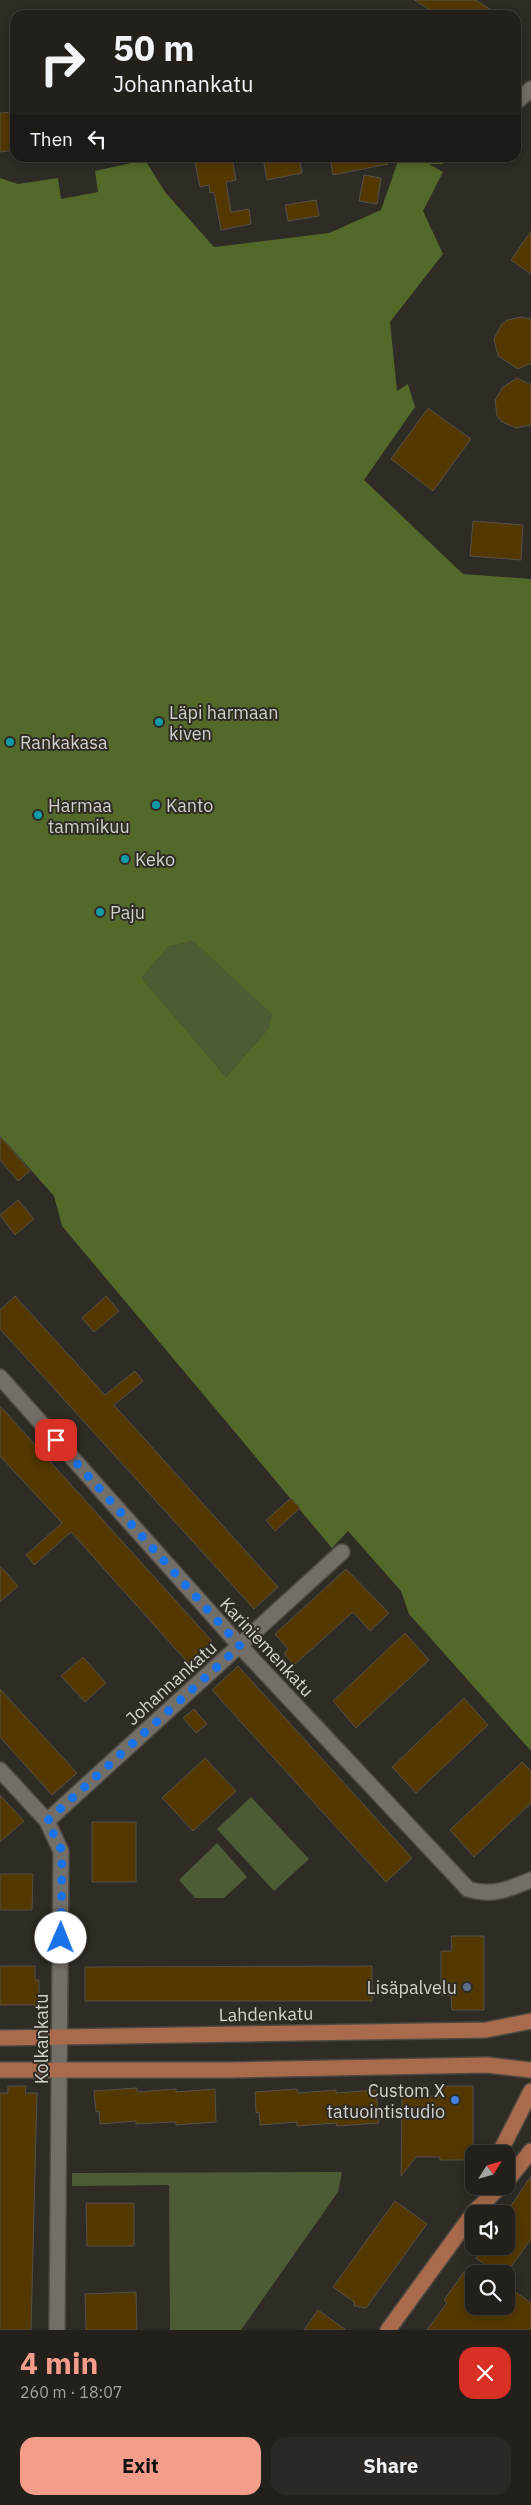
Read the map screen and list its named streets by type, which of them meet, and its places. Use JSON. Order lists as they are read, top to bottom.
{
  "streets": {
    "main road": ["Lahdenkatu"],
    "street": ["Kariniemenkatu", "Johannankatu", "Kolkankatu"]
  },
  "crossings": [
    ["Kariniemenkatu", "Johannankatu"],
    ["Johannankatu", "Kolkankatu"],
    ["Lahdenkatu", "Kolkankatu"]
  ],
  "places": [
    "Läpi harmaan kiven",
    "Rankakasa",
    "Kanto",
    "Harmaa tammikuu",
    "Keko",
    "Paju",
    "Lisäpalvelu",
    "Custom X tatuointistudio"
  ],
  "north": "top right",
  "page": {
    "turn": ["50 m", "Johannankatu"],
    "then": "Then",
    "heading": ["4 min", "260 m · 18:07"],
    "buttons": ["Exit", "Share"]
  }
}
